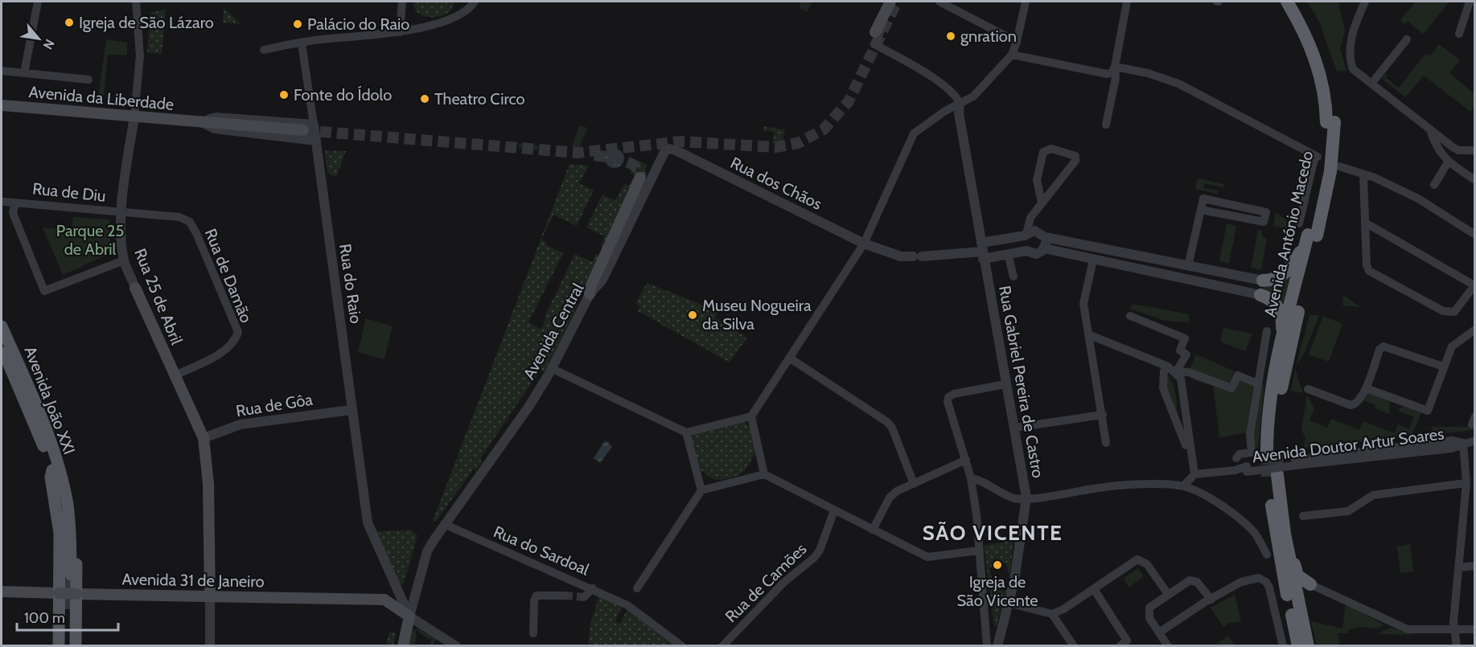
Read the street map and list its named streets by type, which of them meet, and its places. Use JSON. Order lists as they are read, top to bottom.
{
  "streets": {
    "highway": ["Avenida António Macedo"],
    "main road": [
      "Avenida da Liberdade",
      "Rua 25 de Abril",
      "Avenida João XXI",
      "Avenida 31 de Janeiro"
    ],
    "street": [
      "Rua dos Chãos",
      "Rua de Diu",
      "Rua de Damão",
      "Rua do Raio",
      "Avenida Central",
      "Rua Gabriel Pereira de Castro",
      "Rua de Gôa",
      "Avenida Doutor Artur Soares",
      "Rua do Sardoal",
      "Rua de Camões"
    ]
  },
  "crossings": [
    ["Avenida da Liberdade", "Rua do Raio"],
    ["Avenida da Liberdade", "Rua 25 de Abril"],
    ["Rua dos Chãos", "Avenida Central"],
    ["Rua dos Chãos", "Rua Gabriel Pereira de Castro"],
    ["Rua de Diu", "Rua de Damão"],
    ["Rua de Diu", "Rua 25 de Abril"],
    ["Rua de Damão", "Rua 25 de Abril"],
    ["Rua do Raio", "Avenida Central"],
    ["Rua do Raio", "Rua de Gôa"],
    ["Rua 25 de Abril", "Rua de Gôa"],
    ["Rua 25 de Abril", "Avenida 31 de Janeiro"],
    ["Avenida Central", "Rua do Sardoal"]
  ],
  "districts": ["SÃO VICENTE"],
  "parks": ["Parque 25 de Abril"],
  "places": [
    "Igreja de São Lázaro",
    "Palácio do Raio",
    "gnration",
    "Fonte do Ídolo",
    "Theatro Circo",
    "Museu Nogueira da Silva",
    "Igreja de São Vicente"
  ],
  "scale_bar": "100 m",
  "north": "bottom right"
}
